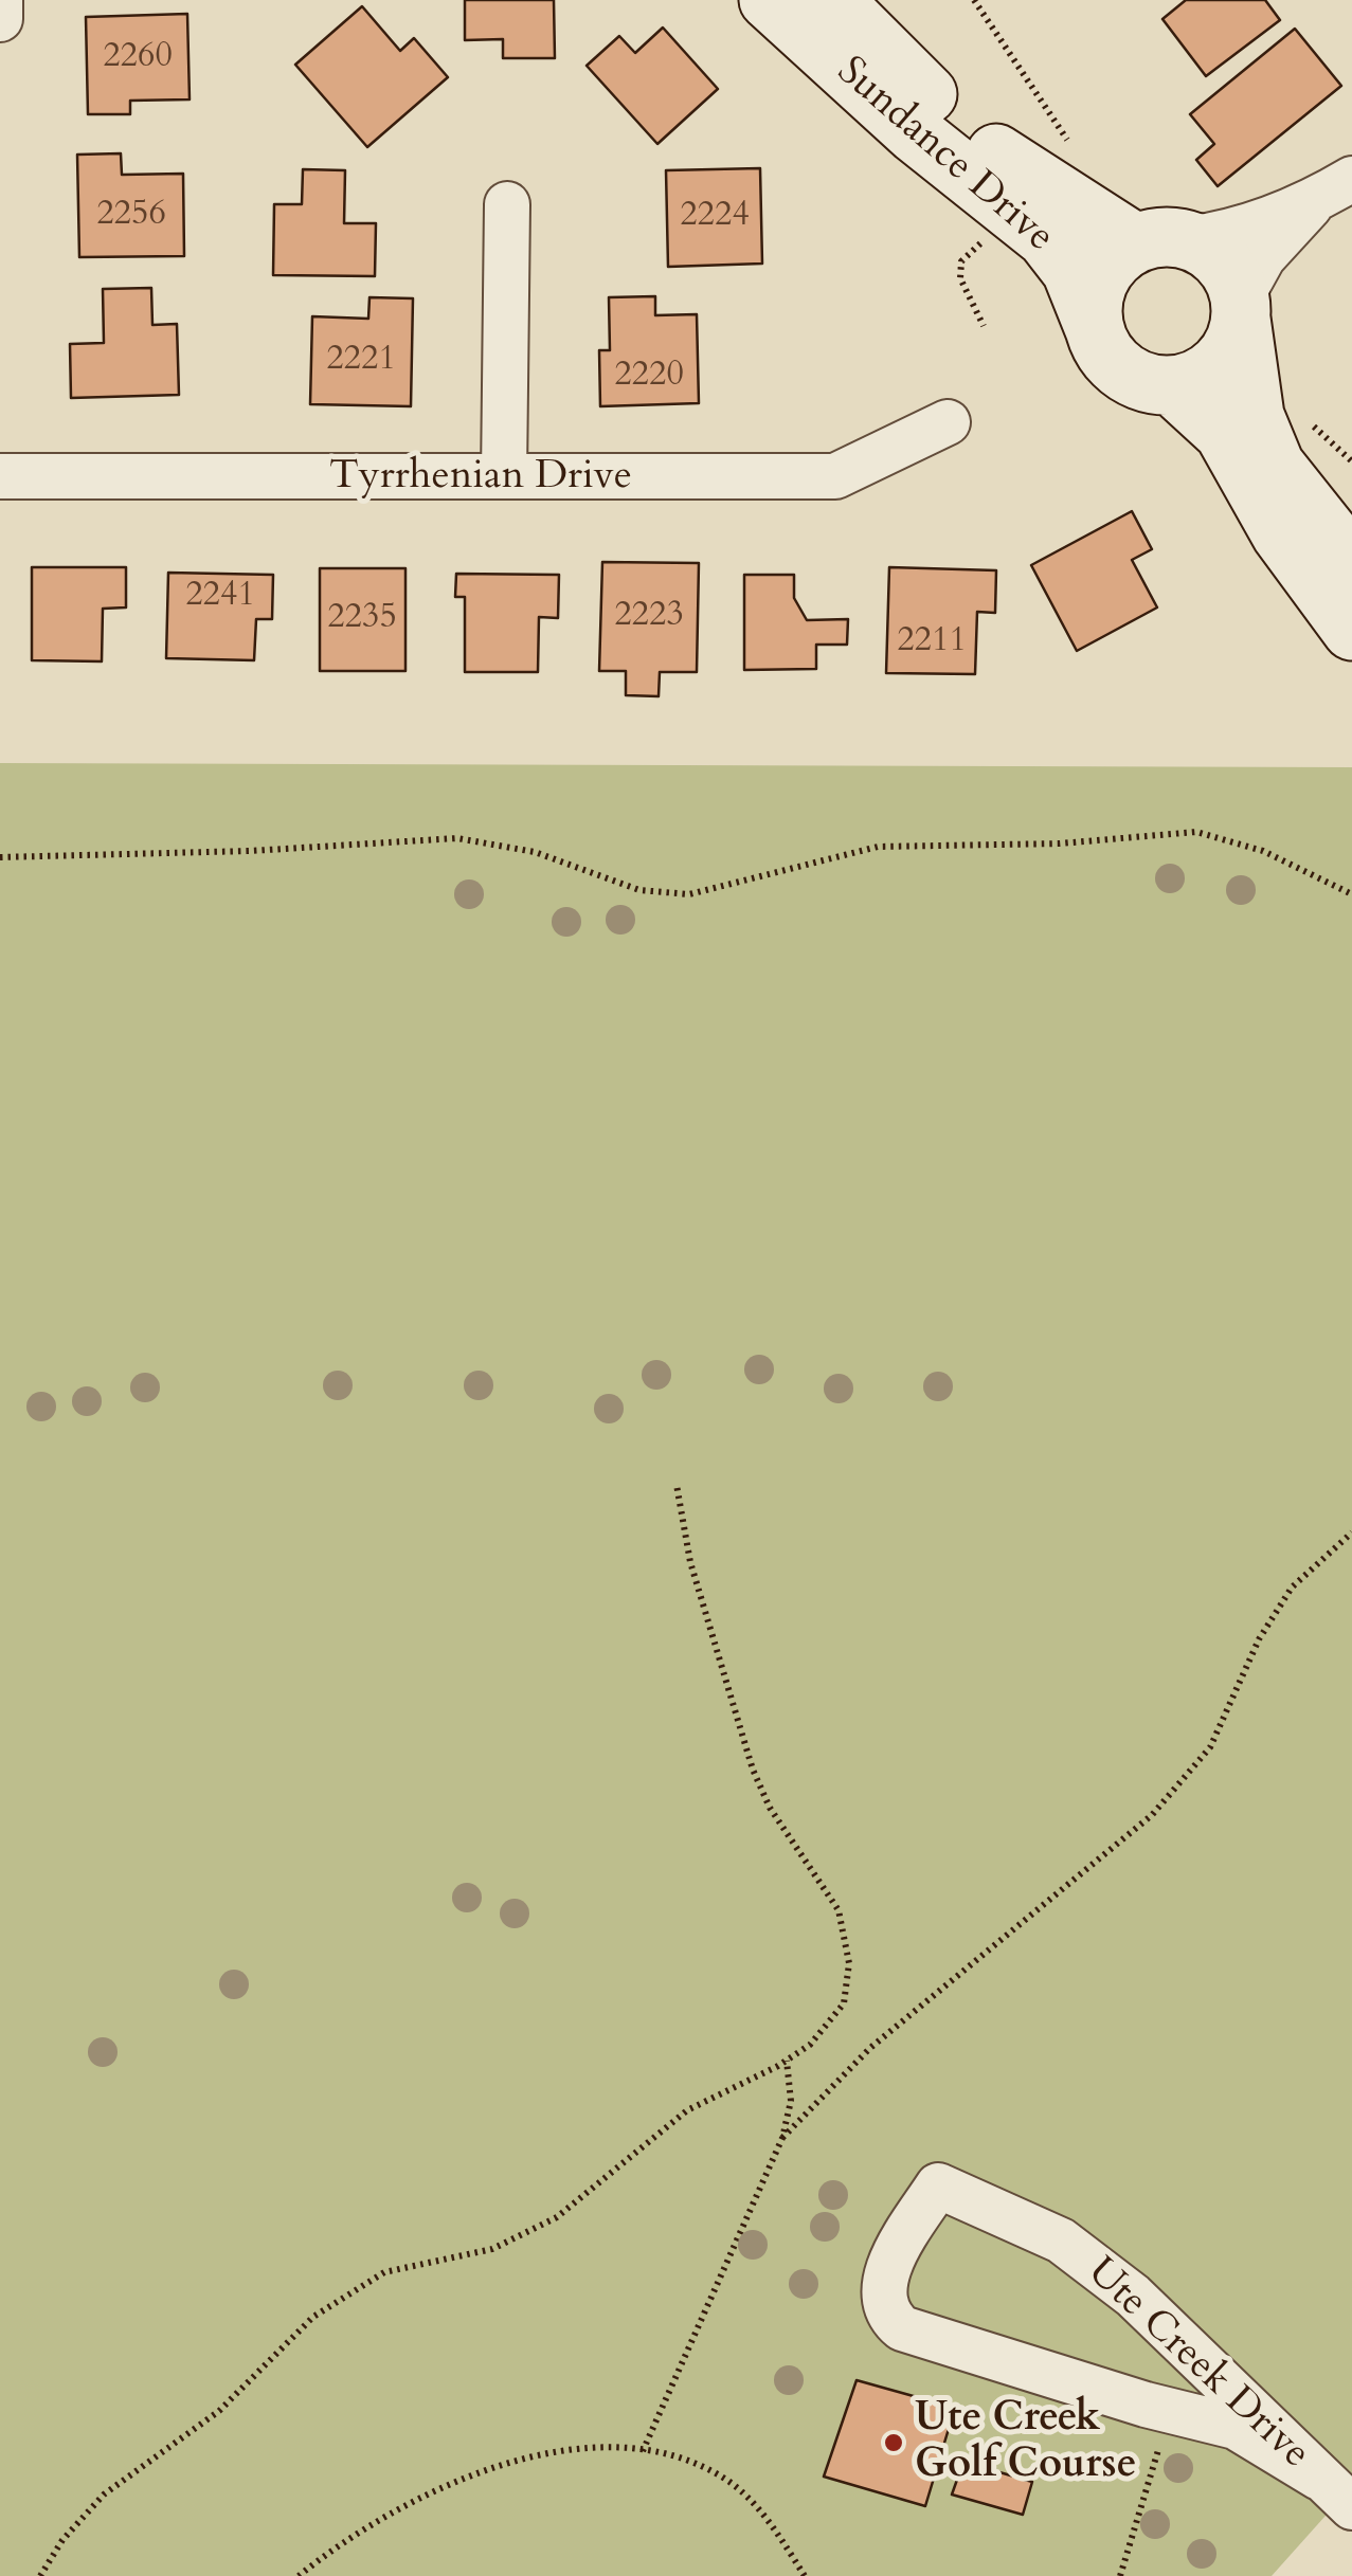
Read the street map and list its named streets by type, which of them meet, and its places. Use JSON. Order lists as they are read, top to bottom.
{
  "streets": {
    "street": ["Sundance Drive", "Tyrrhenian Drive", "Ute Creek Drive"]
  },
  "places": ["Ute Creek Golf Course"],
  "house_numbers": [
    "2260",
    "2256",
    "2224",
    "2221",
    "2220",
    "2241",
    "2223",
    "2235",
    "2211"
  ]
}
